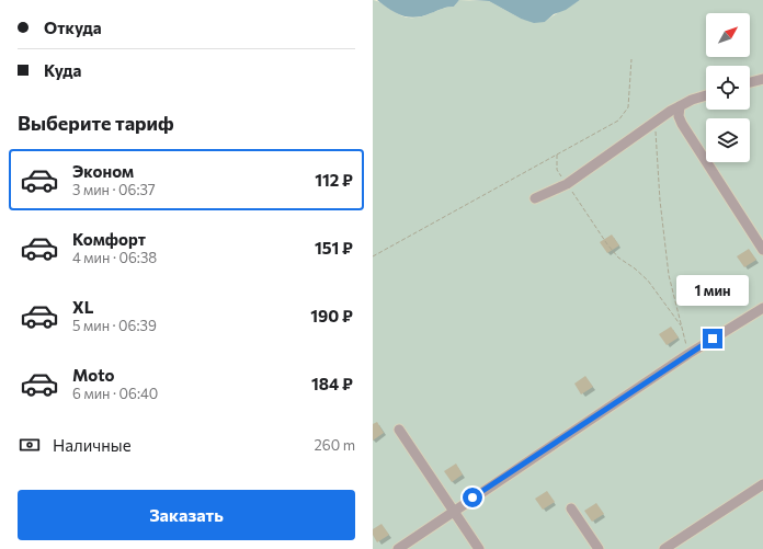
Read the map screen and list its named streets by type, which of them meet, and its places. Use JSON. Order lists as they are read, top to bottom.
{
  "north": "top right",
  "page": {
    "banner": ["Откуда", "Куда"],
    "heading": "Выберите тариф",
    "list": [
      {
        "name": "Эконом",
        "note": "3 мин · 06:37",
        "value": "112 ₽"
      },
      {
        "name": "Комфорт",
        "note": "4 мин · 06:38",
        "value": "151 ₽"
      },
      {
        "name": "XL",
        "note": "5 мин · 06:39",
        "value": "190 ₽"
      },
      {
        "name": "Moto",
        "note": "6 мин · 06:40",
        "value": "184 ₽"
      }
    ],
    "bubble": "1 мин",
    "pay": ["Наличные", "260 m"],
    "buttons": "Заказать"
  }
}
